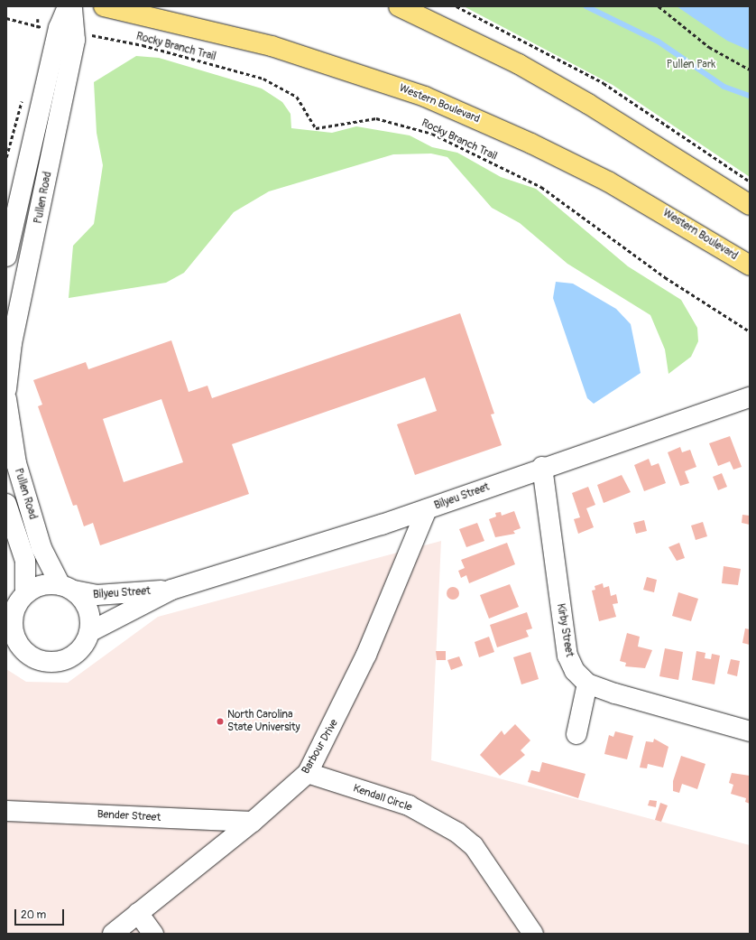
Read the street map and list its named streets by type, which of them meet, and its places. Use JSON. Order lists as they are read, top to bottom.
{
  "streets": {
    "main road": ["Western Boulevard"],
    "street": [
      "Pullen Road",
      "Bilyeu Street",
      "Kirby Street",
      "Barbour Drive",
      "Kendall Circle",
      "Bender Street"
    ],
    "path": ["Rocky Branch Trail"]
  },
  "crossings": [
    ["Pullen Road", "Bilyeu Street"],
    ["Bilyeu Street", "Kirby Street"],
    ["Bilyeu Street", "Barbour Drive"],
    ["Barbour Drive", "Kendall Circle"],
    ["Barbour Drive", "Bender Street"]
  ],
  "parks": ["Pullen Park"],
  "places": ["North Carolina State University"],
  "scale_bar": "20 m"
}
